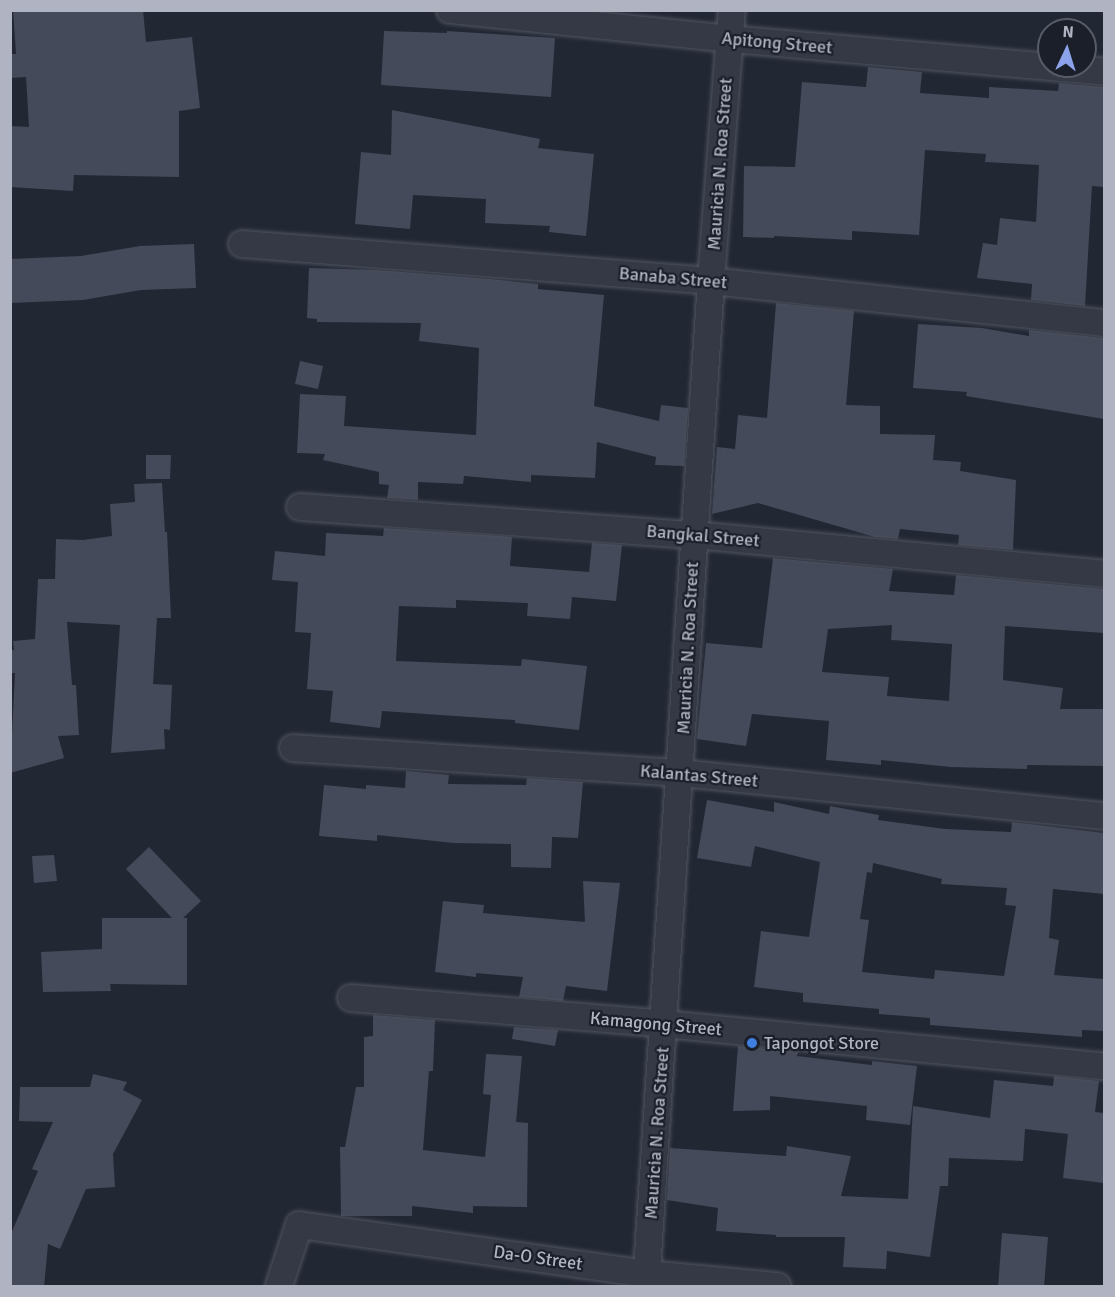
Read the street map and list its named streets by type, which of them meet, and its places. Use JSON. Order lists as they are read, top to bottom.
{
  "streets": {
    "street": [
      "Apitong Street",
      "Mauricia N. Roa Street",
      "Banaba Street",
      "Bangkal Street",
      "Kalantas Street",
      "Kamagong Street",
      "Da-O Street"
    ]
  },
  "crossings": [
    ["Apitong Street", "Mauricia N. Roa Street"],
    ["Mauricia N. Roa Street", "Banaba Street"],
    ["Mauricia N. Roa Street", "Bangkal Street"],
    ["Mauricia N. Roa Street", "Kalantas Street"],
    ["Mauricia N. Roa Street", "Kamagong Street"],
    ["Mauricia N. Roa Street", "Da-O Street"]
  ],
  "places": ["Tapongot Store"],
  "north": "top"
}
